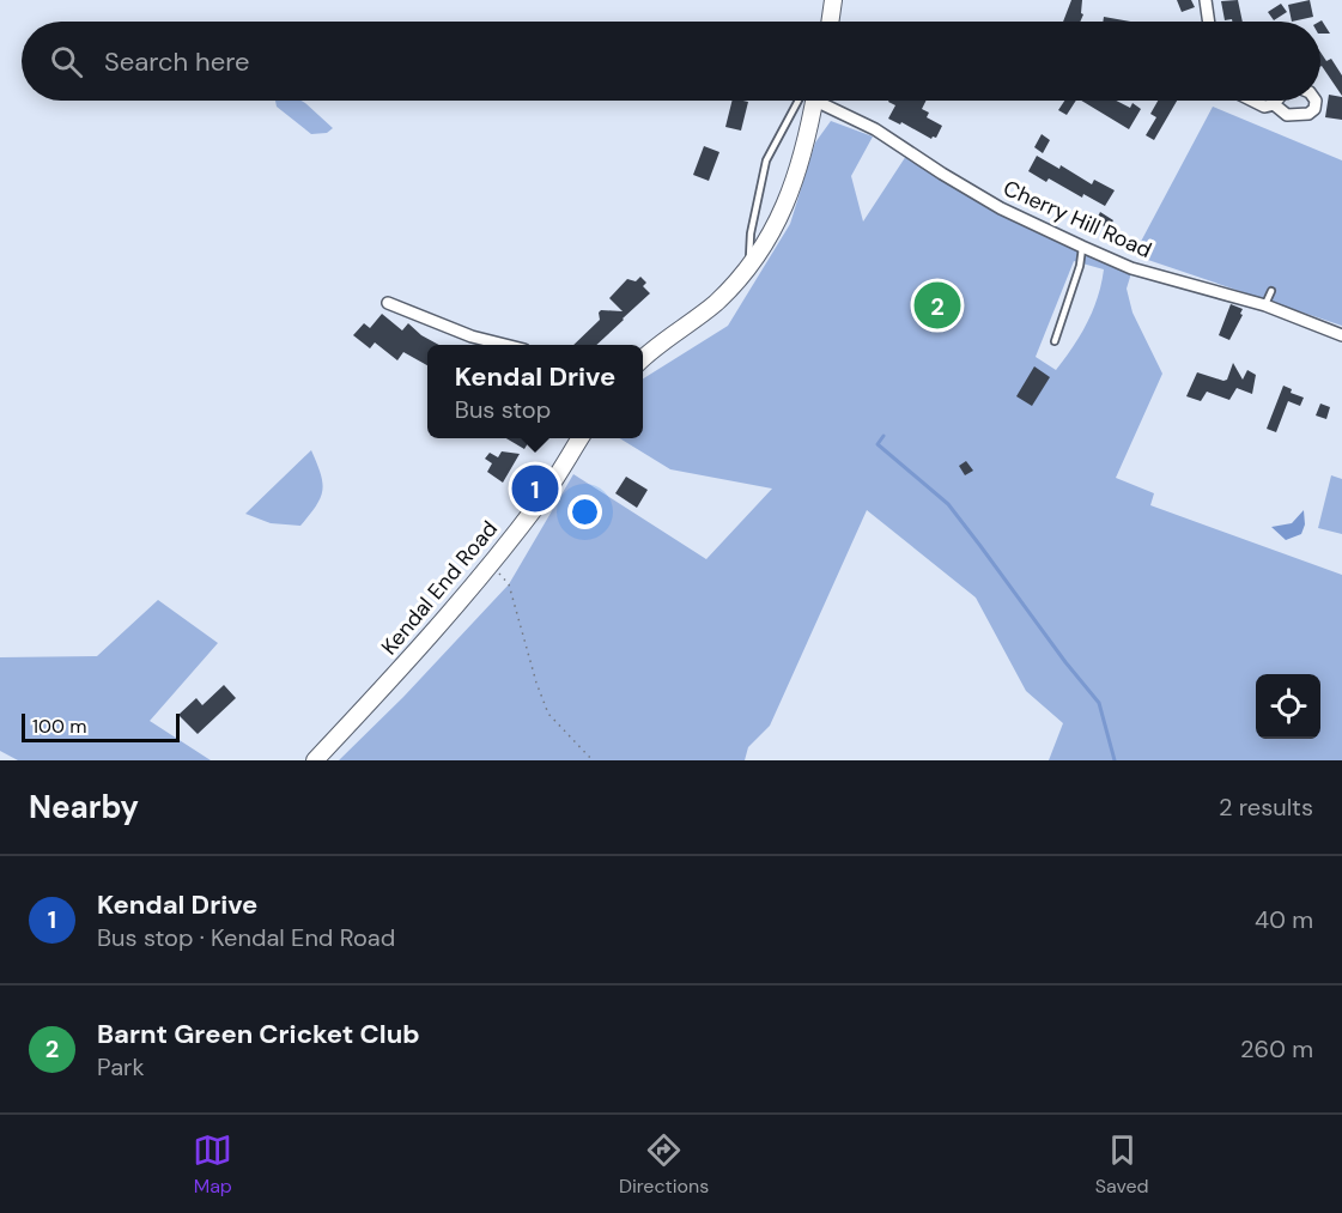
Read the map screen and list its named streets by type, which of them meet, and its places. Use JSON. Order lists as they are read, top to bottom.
{
  "streets": {
    "main road": ["Kendal End Road"],
    "street": ["Cherry Hill Road"]
  },
  "scale_bar": "100 m",
  "page": {
    "search": "Search here",
    "pins": ["2", "1"],
    "popup": ["Kendal Drive", "Bus stop"],
    "scale": "100 m",
    "heading": ["Nearby", "2 results"],
    "list": [
      {
        "mark": "1",
        "name": "Kendal Drive",
        "note": "Bus stop · Kendal End Road",
        "value": "40 m"
      },
      {
        "mark": "2",
        "name": "Barnt Green Cricket Club",
        "note": "Park",
        "value": "260 m"
      }
    ],
    "nav": ["Map", "Directions", "Saved"]
  }
}
